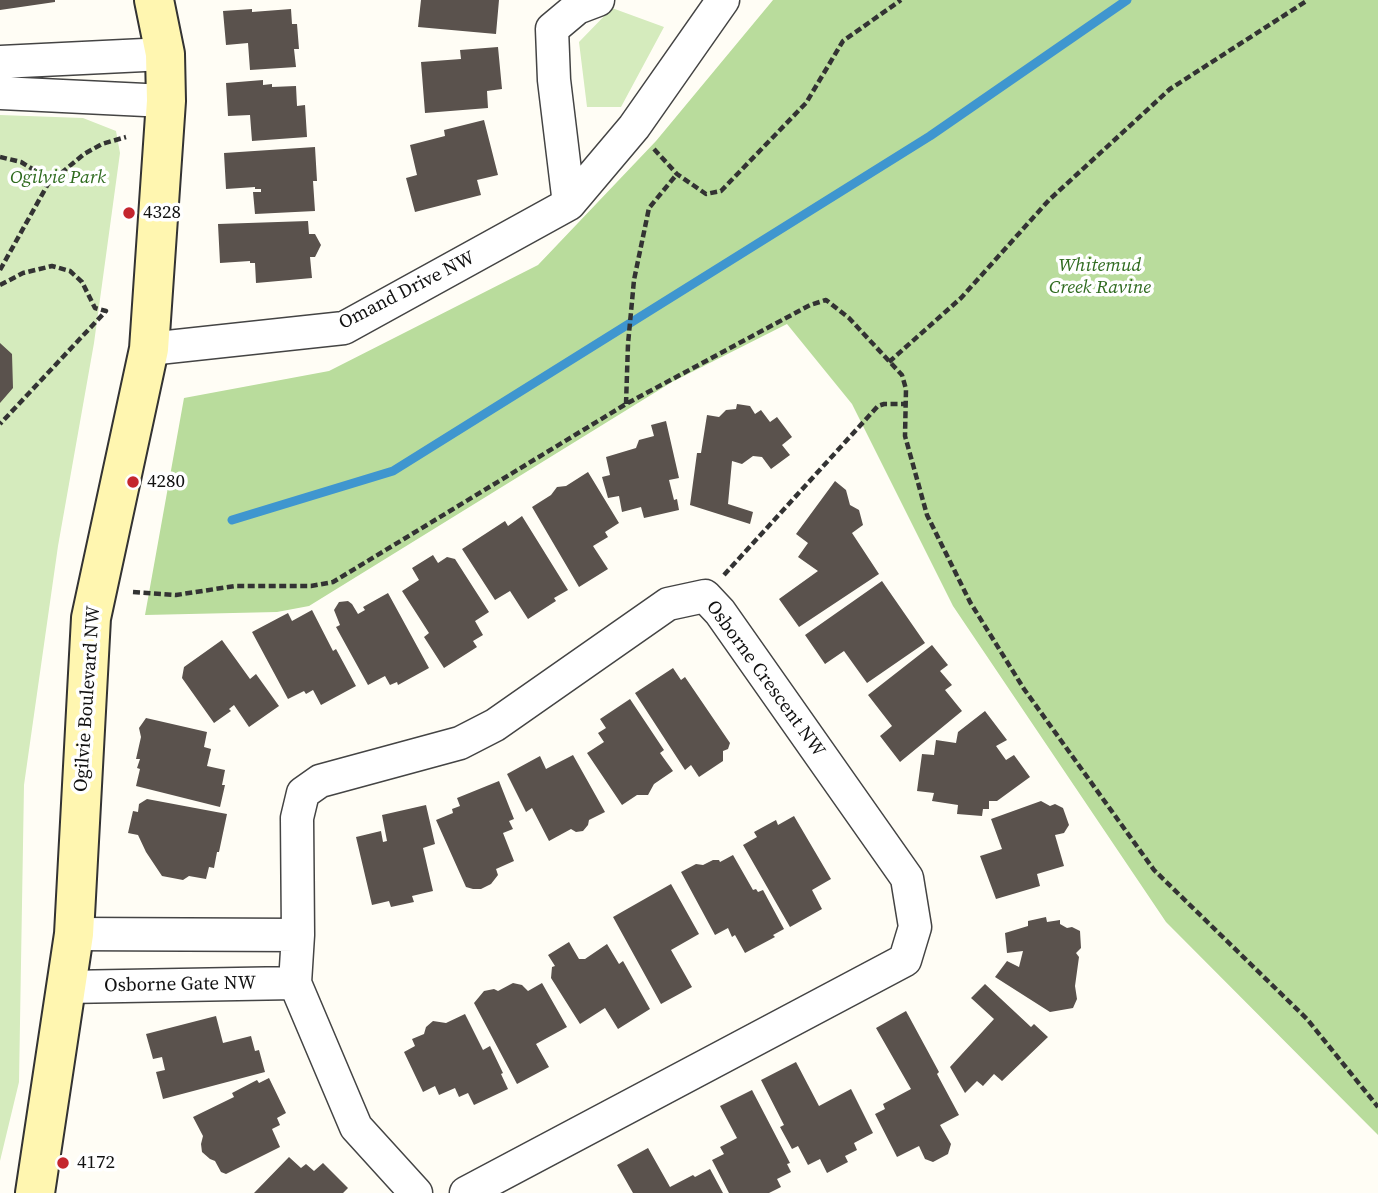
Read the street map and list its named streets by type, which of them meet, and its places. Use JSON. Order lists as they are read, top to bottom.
{
  "streets": {
    "street": [
      "Omand Drive NW",
      "Osborne Crescent NW",
      "Ogilvie Boulevard NW",
      "Osborne Gate NW"
    ]
  },
  "crossings": [
    ["Omand Drive NW", "Ogilvie Boulevard NW"],
    ["Osborne Crescent NW", "Osborne Gate NW"],
    ["Ogilvie Boulevard NW", "Osborne Gate NW"]
  ],
  "parks": ["Ogilvie Park", "Whitemud Creek Ravine"],
  "places": ["4328", "4280", "4172"]
}
